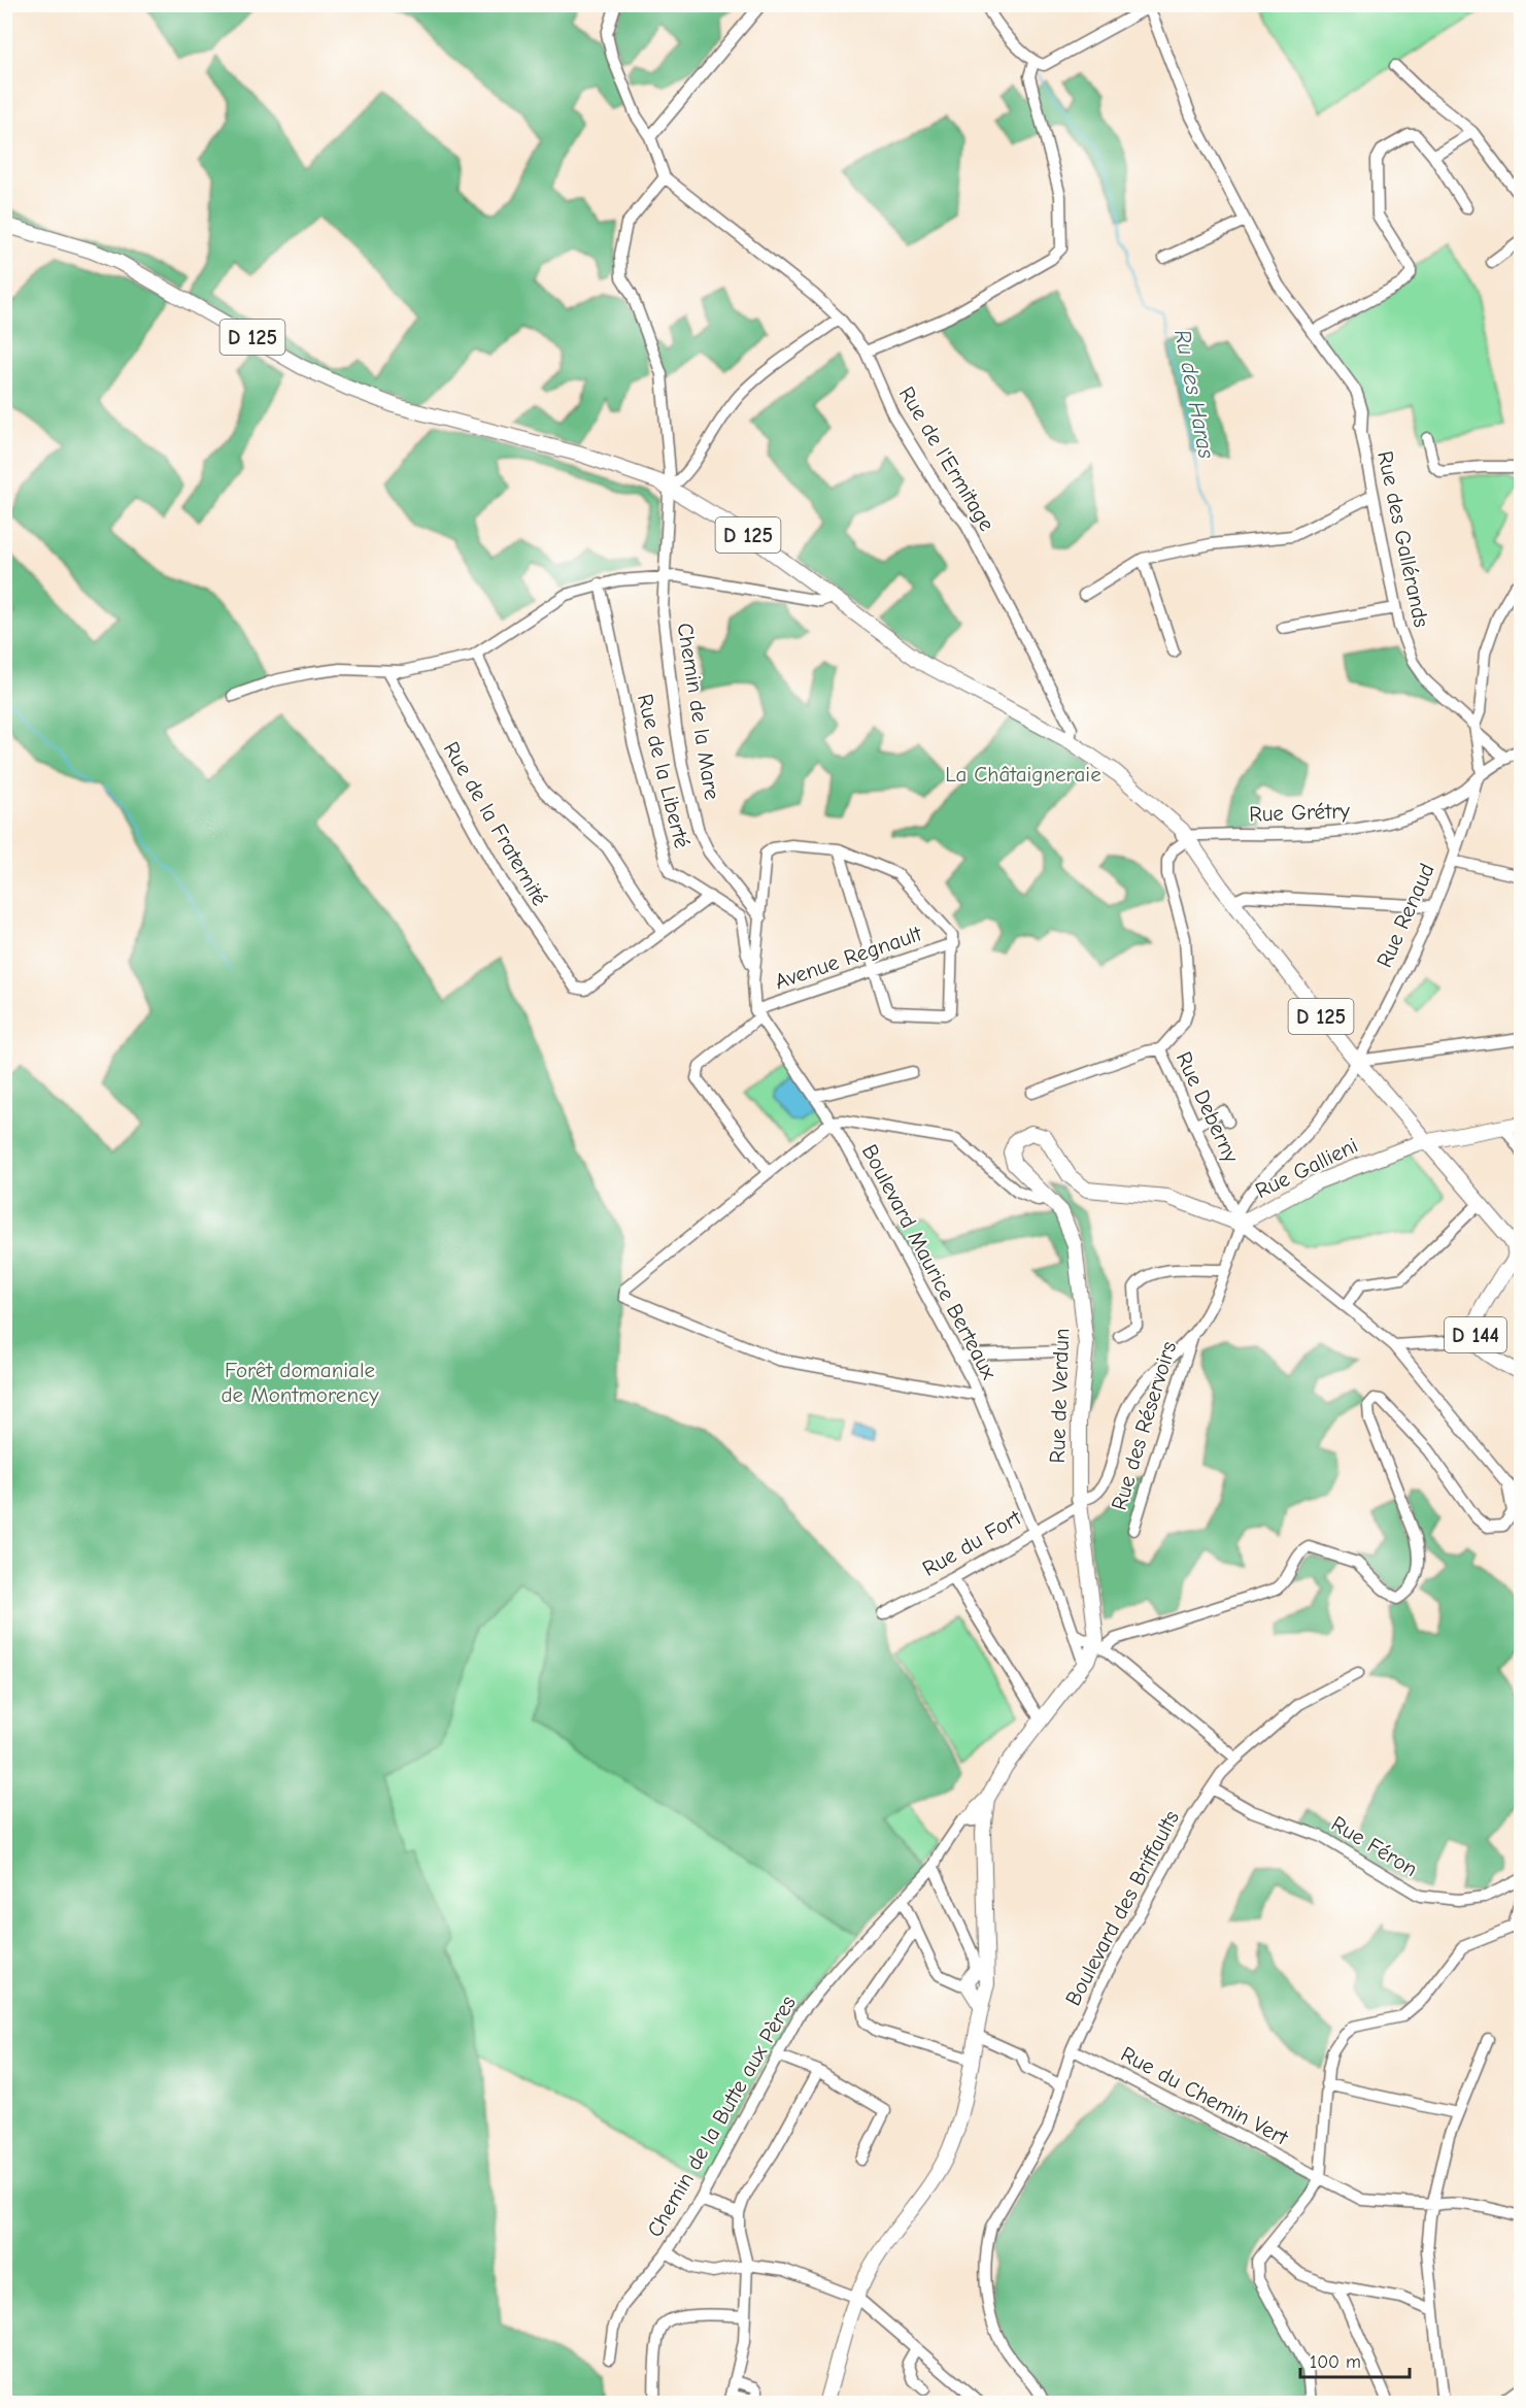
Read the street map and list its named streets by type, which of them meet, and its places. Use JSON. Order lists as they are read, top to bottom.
{
  "streets": {
    "main road": [
      "D 125",
      "Rue Gallieni",
      "D 144",
      "Rue de Verdun"
    ],
    "street": [
      "Rue de l'Ermitage",
      "Rue des Gallérands",
      "Chemin de la Mare",
      "Rue de la Liberté",
      "Rue Grétry",
      "Rue de la Fraternité",
      "Rue Renaud",
      "Avenue Regnault",
      "Rue Deberny",
      "Boulevard Maurice Berteaux",
      "Rue des Réservoirs",
      "Rue du Fort",
      "Rue Féron",
      "Boulevard des Briffaults",
      "Rue du Chemin Vert",
      "Chemin de la Butte aux Pères"
    ]
  },
  "crossings": [
    ["D 125", "Rue de l'Ermitage"],
    ["D 125", "Chemin de la Mare"],
    ["D 125", "Rue Grétry"],
    ["D 125", "Rue Renaud"],
    ["D 125", "Rue Gallieni"],
    ["D 125", "D 144"],
    ["Rue de l'Ermitage", "Chemin de la Mare"],
    ["Rue des Gallérands", "Rue Grétry"],
    ["Rue Grétry", "Rue Renaud"],
    ["Rue Renaud", "Rue Deberny"],
    ["Rue Renaud", "Rue Gallieni"],
    ["Rue Renaud", "Rue de Verdun"],
    ["Avenue Regnault", "Boulevard Maurice Berteaux"],
    ["Rue Deberny", "Rue Gallieni"],
    ["Rue Deberny", "Rue de Verdun"],
    ["Rue Gallieni", "D 144"],
    ["Rue Gallieni", "Rue de Verdun"],
    ["Rue Gallieni", "Rue des Réservoirs"],
    ["Rue Gallieni", "Rue du Fort"],
    ["Boulevard Maurice Berteaux", "Rue de Verdun"],
    ["Boulevard Maurice Berteaux", "Rue du Fort"],
    ["Rue de Verdun", "Rue du Fort"],
    ["Rue de Verdun", "Chemin de la Butte aux Pères"],
    ["Rue Féron", "Boulevard des Briffaults"],
    ["Boulevard des Briffaults", "Rue du Chemin Vert"]
  ],
  "water": ["Ru des Haras"],
  "parks": ["La Châtaigneraie", "Forêt domaniale de Montmorency"],
  "scale_bar": "100 m"
}
